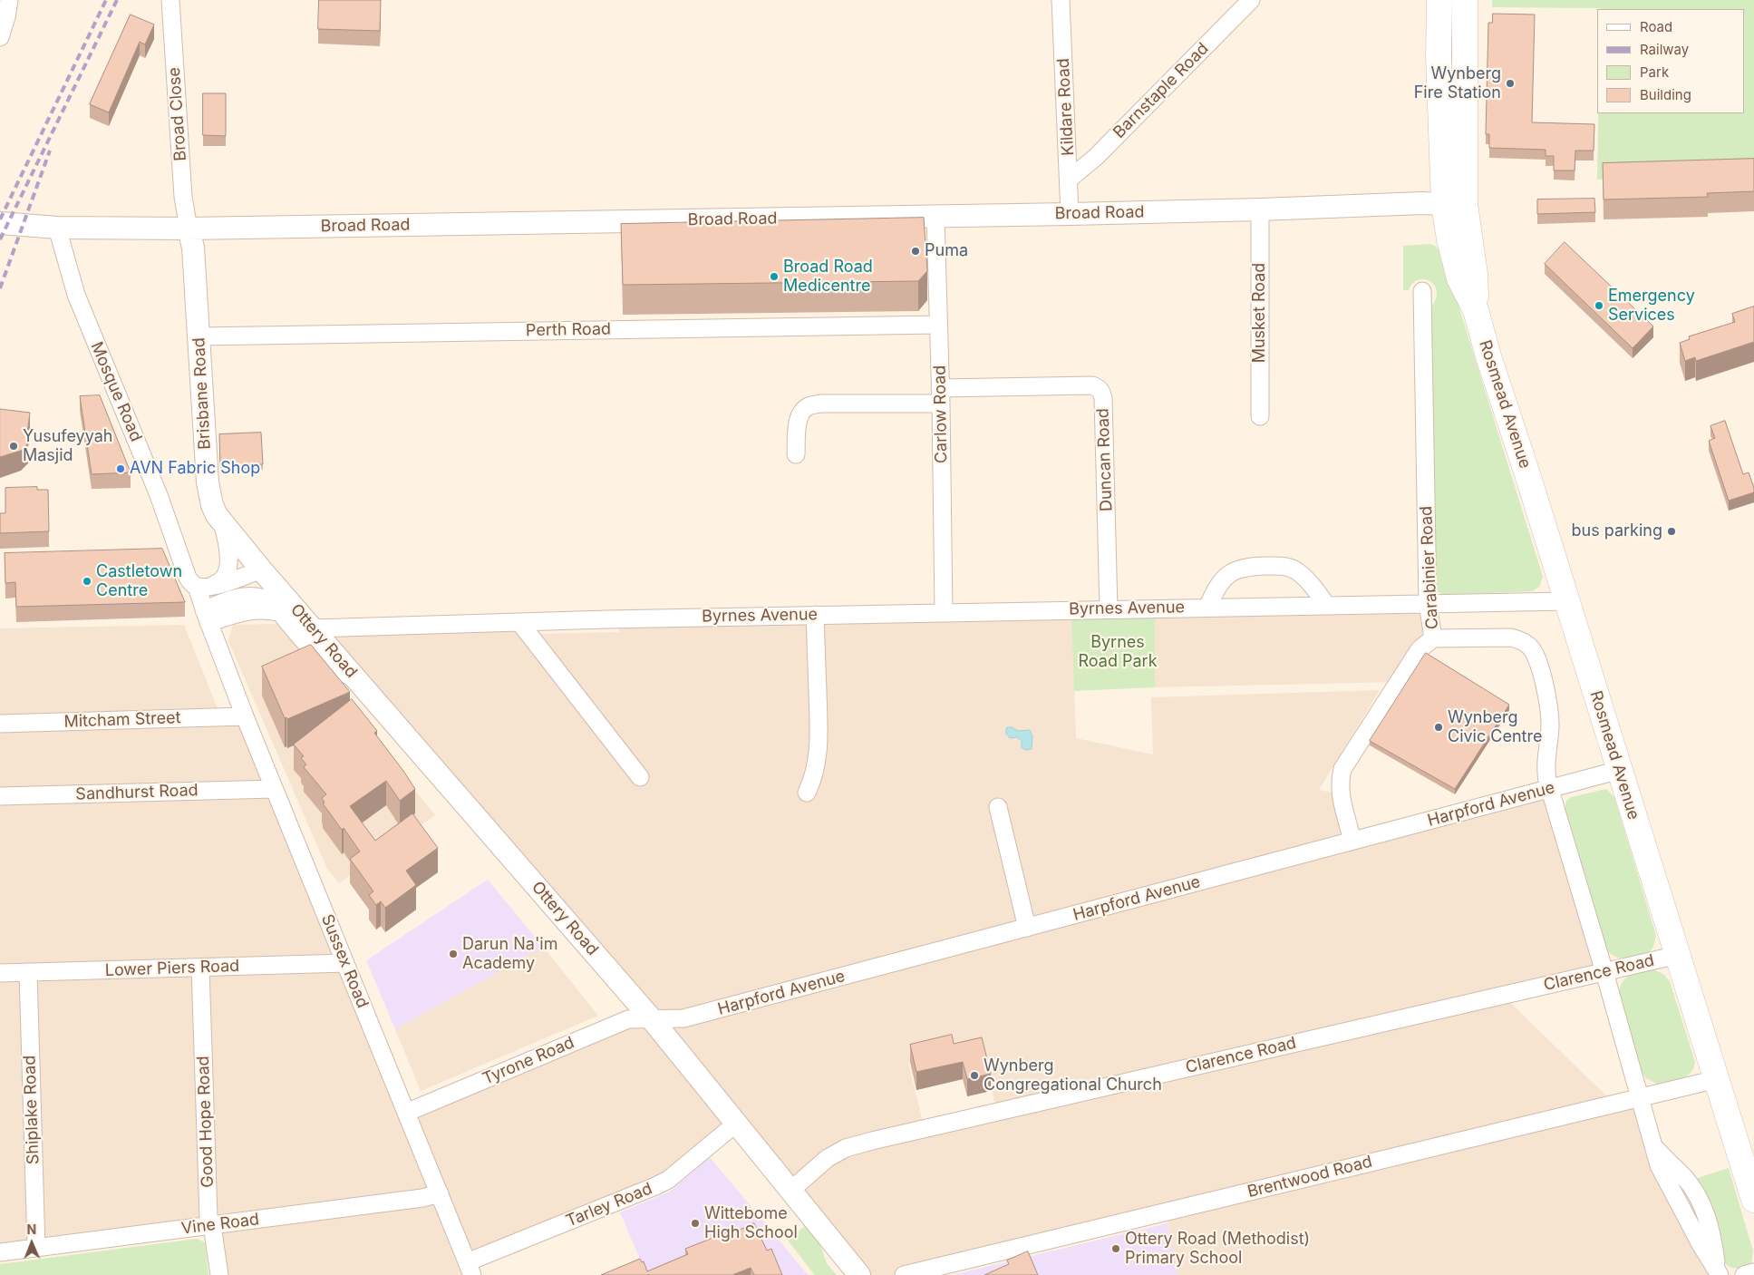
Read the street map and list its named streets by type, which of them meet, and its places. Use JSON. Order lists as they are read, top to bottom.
{
  "streets": {
    "main road": ["Rosmead Avenue"],
    "street": [
      "Barnstaple Road",
      "Kildare Road",
      "Broad Close",
      "Broad Road",
      "Musket Road",
      "Perth Road",
      "Mosque Road",
      "Brisbane Road",
      "Carlow Road",
      "Duncan Road",
      "Carabinier Road",
      "Byrnes Avenue",
      "Ottery Road",
      "Mitcham Street",
      "Sandhurst Road",
      "Harpford Avenue",
      "Sussex Road",
      "Lower Piers Road",
      "Clarence Road",
      "Tyrone Road",
      "Shiplake Road",
      "Good Hope Road",
      "Brentwood Road",
      "Tarley Road",
      "Vine Road"
    ]
  },
  "crossings": [
    ["Barnstaple Road", "Kildare Road"],
    ["Kildare Road", "Broad Road"],
    ["Broad Close", "Broad Road"],
    ["Broad Close", "Brisbane Road"],
    ["Broad Road", "Musket Road"],
    ["Broad Road", "Mosque Road"],
    ["Broad Road", "Brisbane Road"],
    ["Broad Road", "Rosmead Avenue"],
    ["Broad Road", "Carlow Road"],
    ["Perth Road", "Brisbane Road"],
    ["Perth Road", "Carlow Road"],
    ["Mosque Road", "Sussex Road"],
    ["Brisbane Road", "Ottery Road"],
    ["Rosmead Avenue", "Byrnes Avenue"],
    ["Rosmead Avenue", "Harpford Avenue"],
    ["Rosmead Avenue", "Clarence Road"],
    ["Rosmead Avenue", "Brentwood Road"],
    ["Carlow Road", "Duncan Road"],
    ["Carlow Road", "Byrnes Avenue"],
    ["Duncan Road", "Byrnes Avenue"],
    ["Carabinier Road", "Byrnes Avenue"],
    ["Carabinier Road", "Harpford Avenue"],
    ["Byrnes Avenue", "Ottery Road"],
    ["Ottery Road", "Harpford Avenue"],
    ["Ottery Road", "Clarence Road"],
    ["Ottery Road", "Tyrone Road"],
    ["Ottery Road", "Tarley Road"],
    ["Mitcham Street", "Sussex Road"],
    ["Sandhurst Road", "Sussex Road"],
    ["Harpford Avenue", "Tyrone Road"],
    ["Sussex Road", "Lower Piers Road"],
    ["Sussex Road", "Tyrone Road"],
    ["Sussex Road", "Tarley Road"],
    ["Sussex Road", "Vine Road"],
    ["Lower Piers Road", "Shiplake Road"],
    ["Lower Piers Road", "Good Hope Road"],
    ["Shiplake Road", "Vine Road"],
    ["Good Hope Road", "Vine Road"]
  ],
  "parks": ["Byrnes Road Park"],
  "places": [
    "Wynberg Fire Station",
    "Puma",
    "Broad Road Medicentre",
    "Emergency Services",
    "Yusufeyyah Masjid",
    "AVN Fabric Shop",
    "bus parking",
    "Castletown Centre",
    "Wynberg Civic Centre",
    "Darun Na'im Academy",
    "Wynberg Congregational Church",
    "Wittebome High School",
    "Ottery Road (Methodist) Primary School"
  ],
  "legend": [
    "Road",
    "Railway",
    "Park",
    "Building"
  ],
  "north": "top"
}
